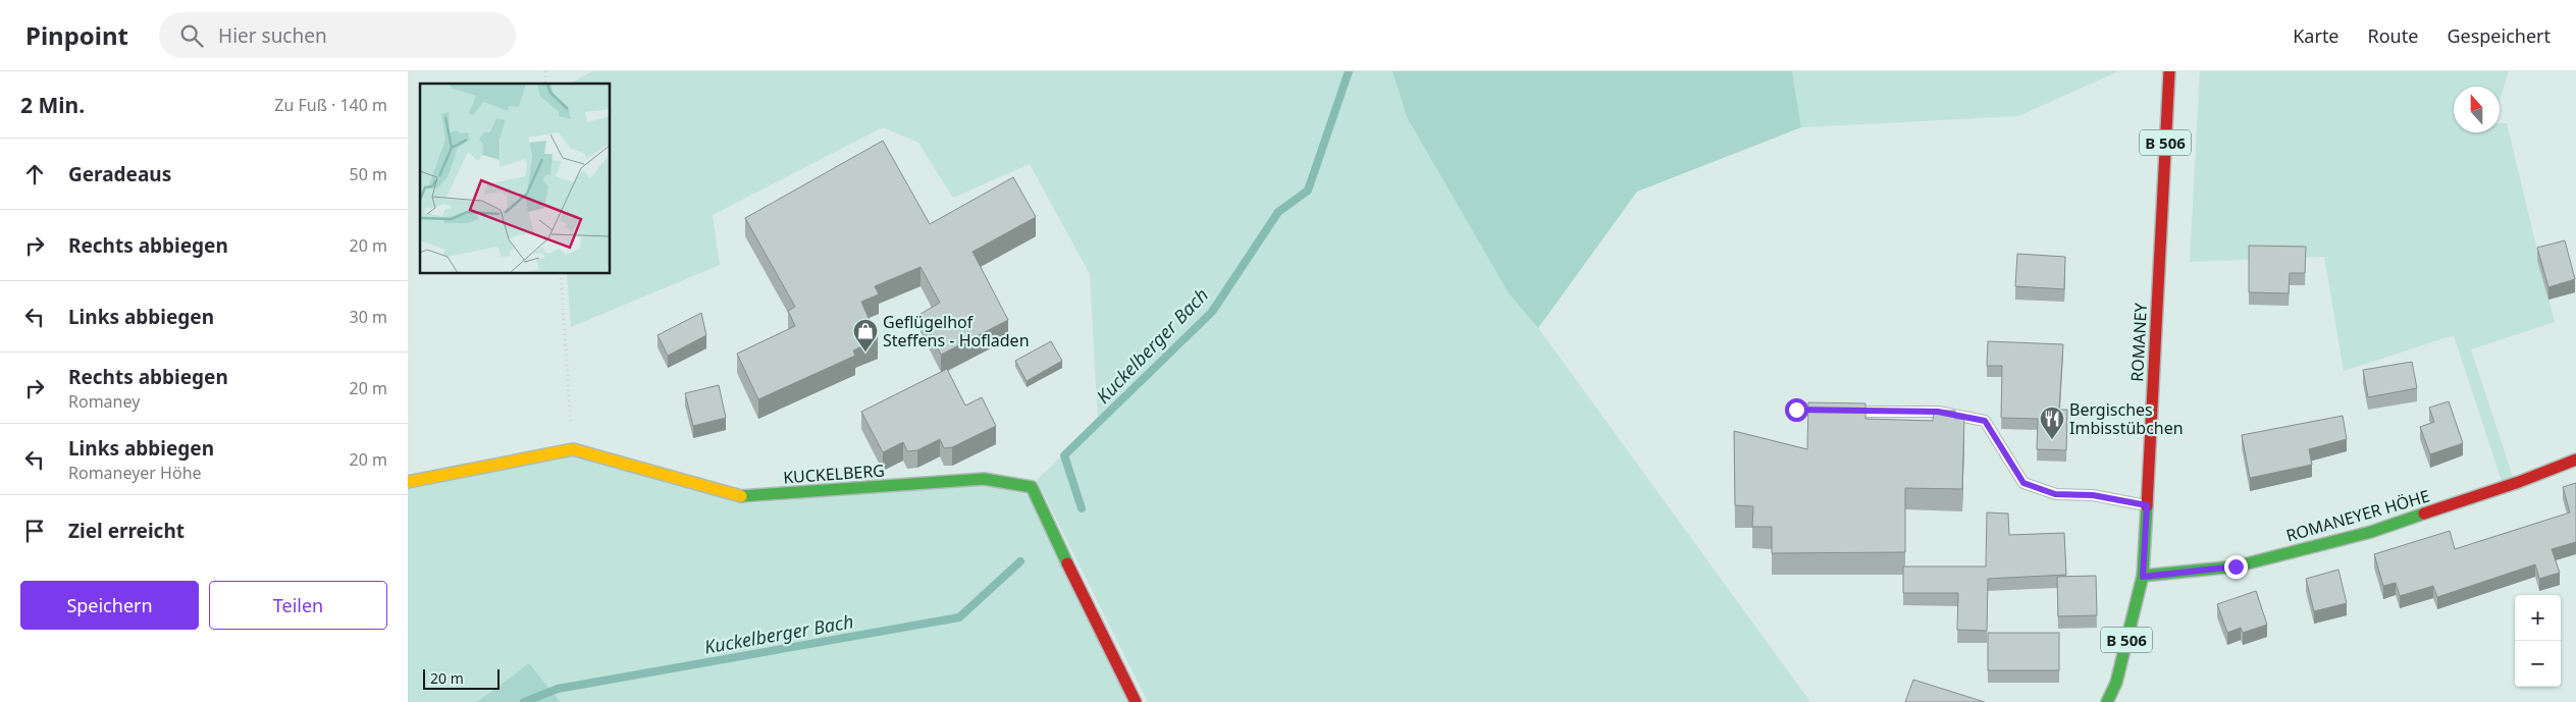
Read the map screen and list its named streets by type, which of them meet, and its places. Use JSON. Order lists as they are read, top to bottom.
{
  "streets": {
    "street": [
      "B 506",
      "ROMANEY",
      "KUCKELBERG",
      "ROMANEYER HÖHE"
    ]
  },
  "crossings": [
    ["ROMANEY", "ROMANEYER HÖHE"]
  ],
  "water": ["Kuckelberger Bach"],
  "places": {
    "shop": ["Geflügelhof Steffens - Hofladen"],
    "restaurant": ["Bergisches Imbisstübchen"]
  },
  "scale_bar": "20 m",
  "north": "top",
  "page": {
    "header": "Pinpoint",
    "search": "Hier suchen",
    "nav": ["Karte", "Route", "Gespeichert"],
    "heading": ["2 Min.", "Zu Fuß · 140 m"],
    "list": [
      ["Geradeaus", "50 m"],
      ["Rechts abbiegen", "20 m"],
      ["Links abbiegen", "30 m"],
      ["Rechts abbiegen", "Romaney", "20 m"],
      ["Links abbiegen", "Romaneyer Höhe", "20 m"],
      "Ziel erreicht"
    ],
    "buttons": ["Speichern", "Teilen"],
    "map_buttons": ["+", "−"],
    "scale": "20 m"
  }
}
